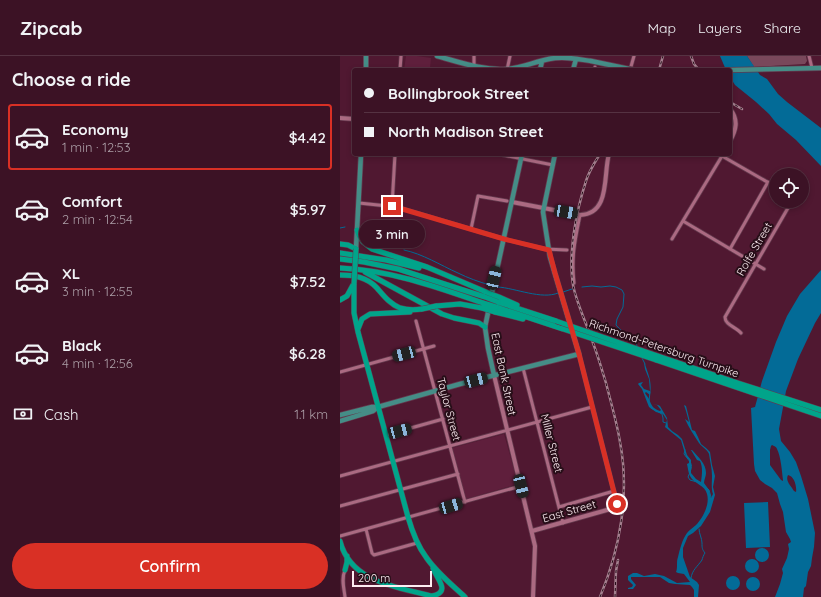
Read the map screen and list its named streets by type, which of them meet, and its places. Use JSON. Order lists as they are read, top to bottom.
{
  "streets": {
    "highway": ["Richmond-Petersburg Turnpike"],
    "main road": ["East Bank Street"],
    "street": [
      "Rolfe Street",
      "Taylor Street",
      "Miller Street",
      "East Street"
    ]
  },
  "crossings": [
    ["East Bank Street", "East Street"],
    ["Miller Street", "East Street"]
  ],
  "scale_bar": "200 m",
  "page": {
    "header": "Zipcab",
    "nav": ["Map", "Layers", "Share"],
    "heading": "Choose a ride",
    "banner": ["Bollingbrook Street", "North Madison Street"],
    "list": [
      {
        "name": "Economy",
        "note": "1 min · 12:53",
        "value": "$4.42"
      },
      {
        "name": "Comfort",
        "note": "2 min · 12:54",
        "value": "$5.97"
      },
      {
        "name": "XL",
        "note": "3 min · 12:55",
        "value": "$7.52"
      },
      {
        "name": "Black",
        "note": "4 min · 12:56",
        "value": "$6.28"
      }
    ],
    "bubble": "3 min",
    "pay": ["Cash", "1.1 km"],
    "buttons": "Confirm",
    "scale": "200 m"
  }
}
